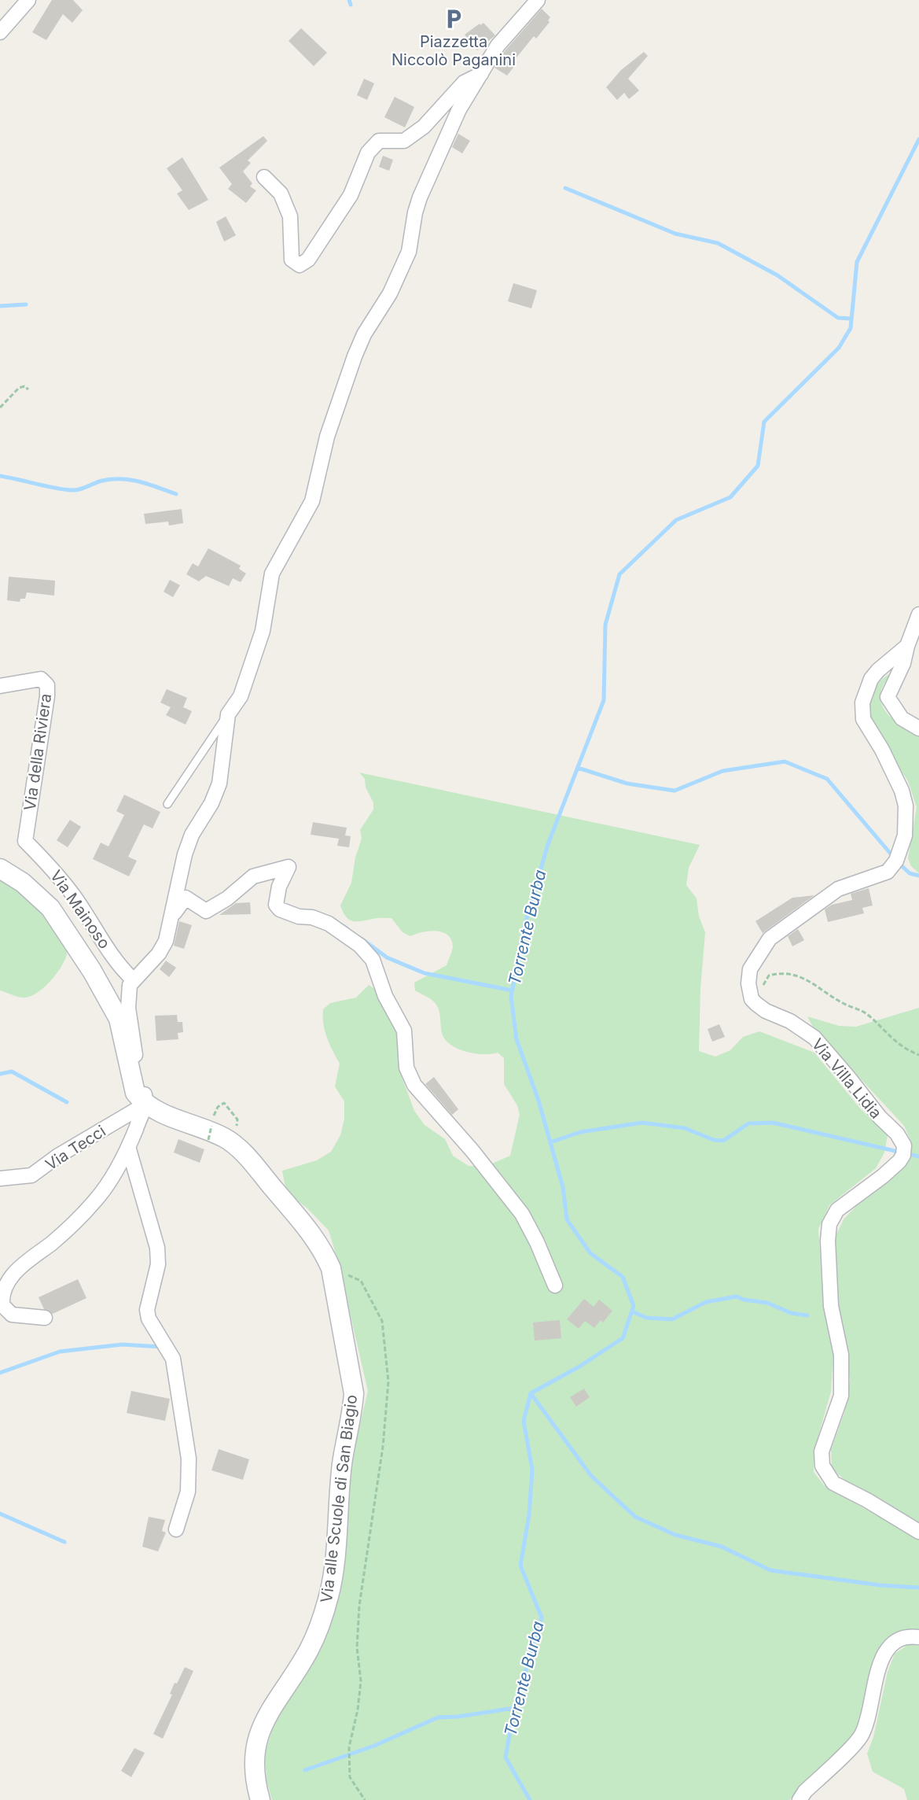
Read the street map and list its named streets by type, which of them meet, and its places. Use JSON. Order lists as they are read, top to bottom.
{
  "streets": {
    "street": [
      "Via della Riviera",
      "Via Mainoso",
      "Via Villa Lidia",
      "Via Tecci",
      "Via alle Scuole di San Biagio"
    ]
  },
  "crossings": [
    ["Via della Riviera", "Via Mainoso"],
    ["Via Tecci", "Via alle Scuole di San Biagio"]
  ],
  "water": ["Torrente Burba"],
  "places": {
    "parking": ["Piazzetta Niccolò Paganini"]
  }
}
